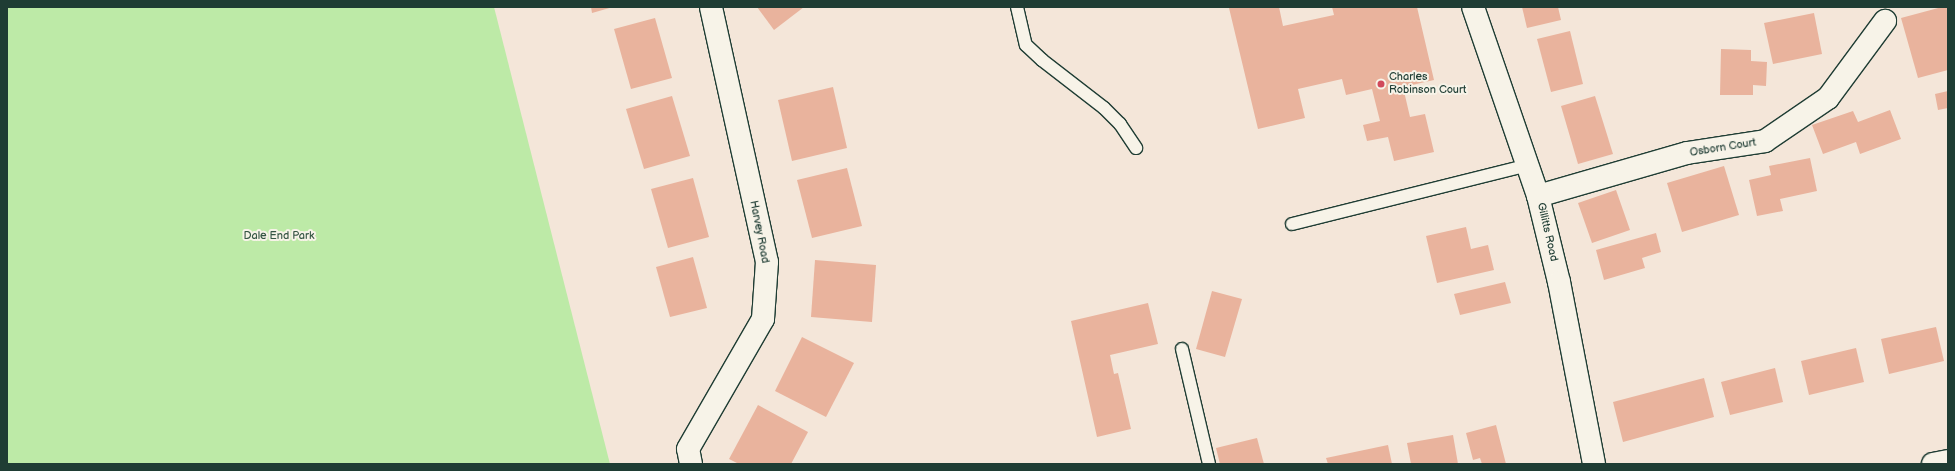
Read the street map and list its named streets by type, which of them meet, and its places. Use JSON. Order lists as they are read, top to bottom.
{
  "streets": {
    "street": ["Osborn Court", "Harvey Road", "Gillitts Road"]
  },
  "crossings": [
    ["Osborn Court", "Gillitts Road"]
  ],
  "parks": ["Dale End Park"],
  "places": ["Charles Robinson Court"]
}
